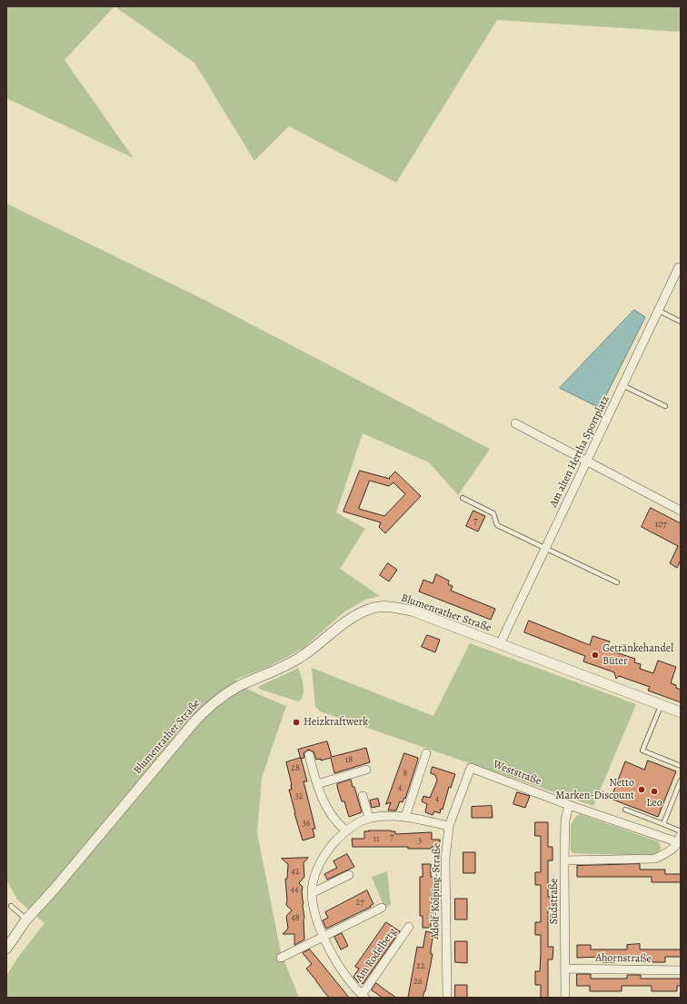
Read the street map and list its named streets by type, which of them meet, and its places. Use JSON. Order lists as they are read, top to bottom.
{
  "streets": {
    "street": [
      "Am alten Hertha Sportplatz",
      "Blumenrather Straße",
      "Weststraße",
      "Adolf-Kolping-Straße",
      "Südstraße",
      "Am Rodelberg",
      "Ahornstraße"
    ]
  },
  "crossings": [
    ["Am alten Hertha Sportplatz", "Blumenrather Straße"],
    ["Weststraße", "Adolf-Kolping-Straße"],
    ["Weststraße", "Südstraße"],
    ["Adolf-Kolping-Straße", "Am Rodelberg"],
    ["Südstraße", "Ahornstraße"]
  ],
  "places": [
    "Getränkehandel Büter",
    "Heizkraftwerk",
    "Netto Marken-Discount",
    "Leo"
  ],
  "house_numbers": [
    "7",
    "107",
    "18",
    "28",
    "8",
    "4",
    "32",
    "4",
    "36",
    "7",
    "11",
    "3",
    "42",
    "44",
    "27",
    "48",
    "22",
    "26"
  ]
}
